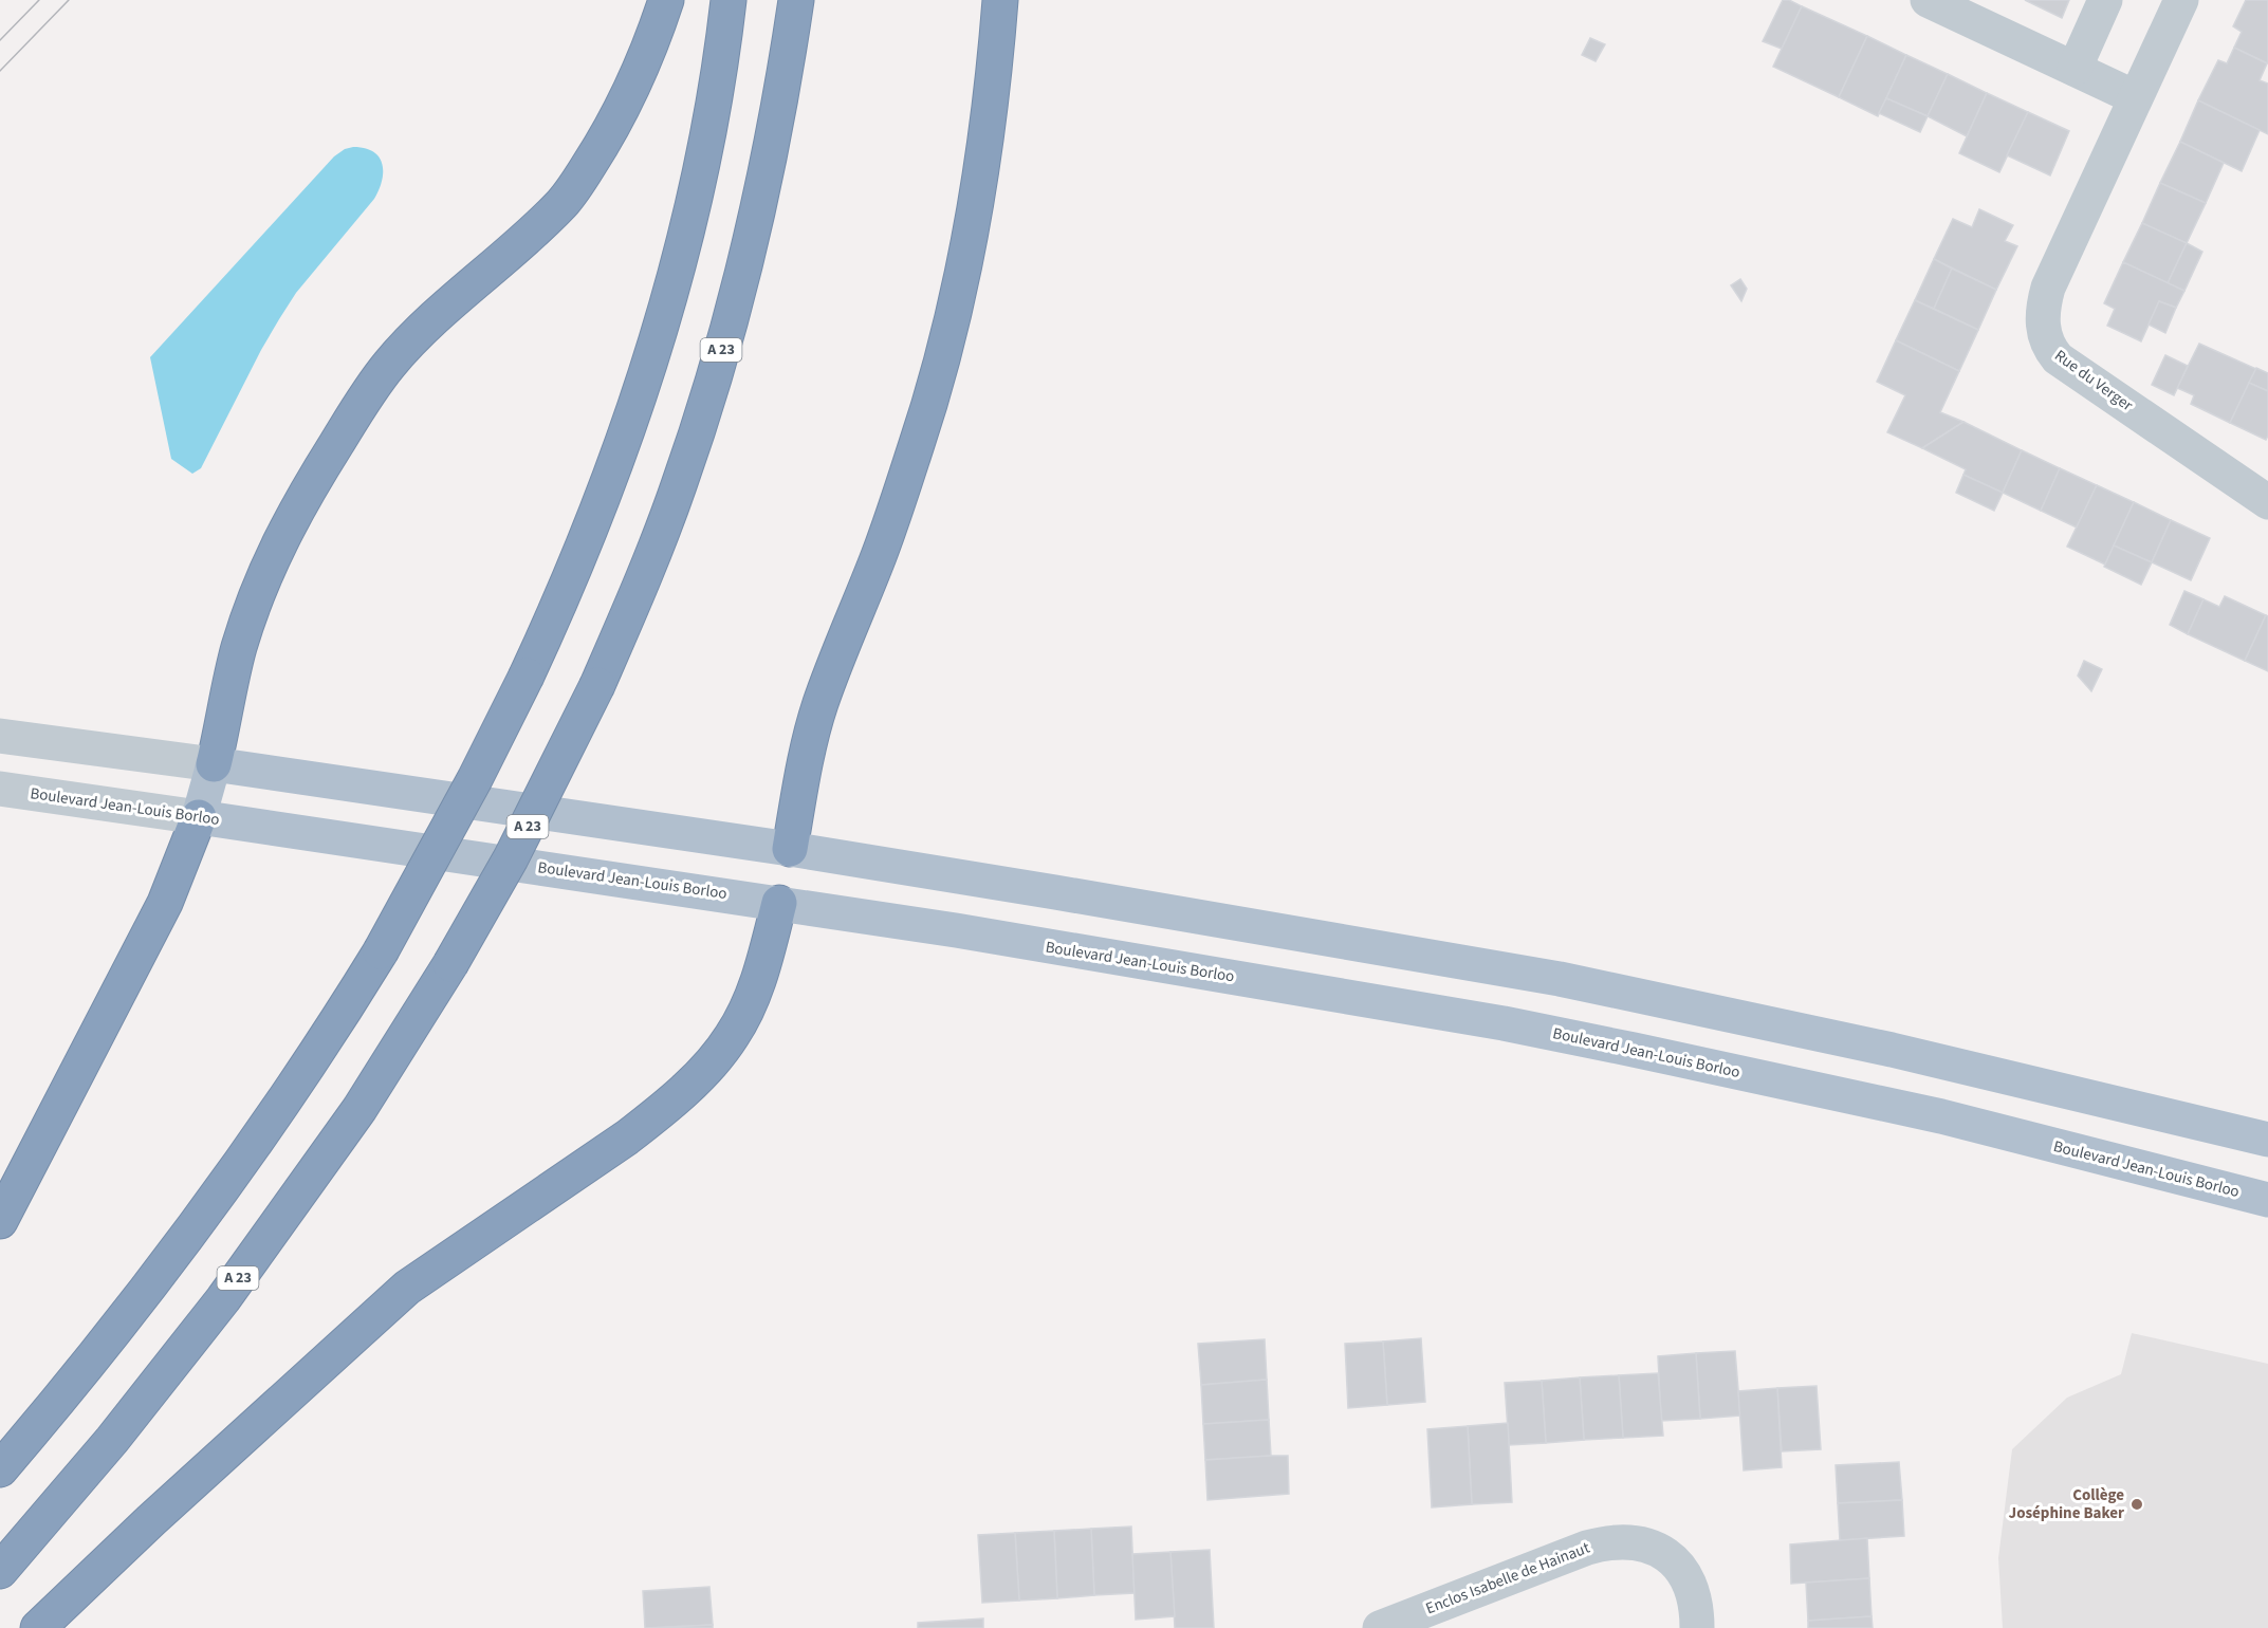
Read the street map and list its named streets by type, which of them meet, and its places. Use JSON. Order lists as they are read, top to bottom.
{
  "streets": {
    "highway": ["A 23"],
    "main road": ["Boulevard Jean-Louis Borloo"],
    "street": ["Rue du Verger", "Enclos Isabelle de Hainaut"]
  },
  "places": ["Collège Joséphine Baker"]
}
